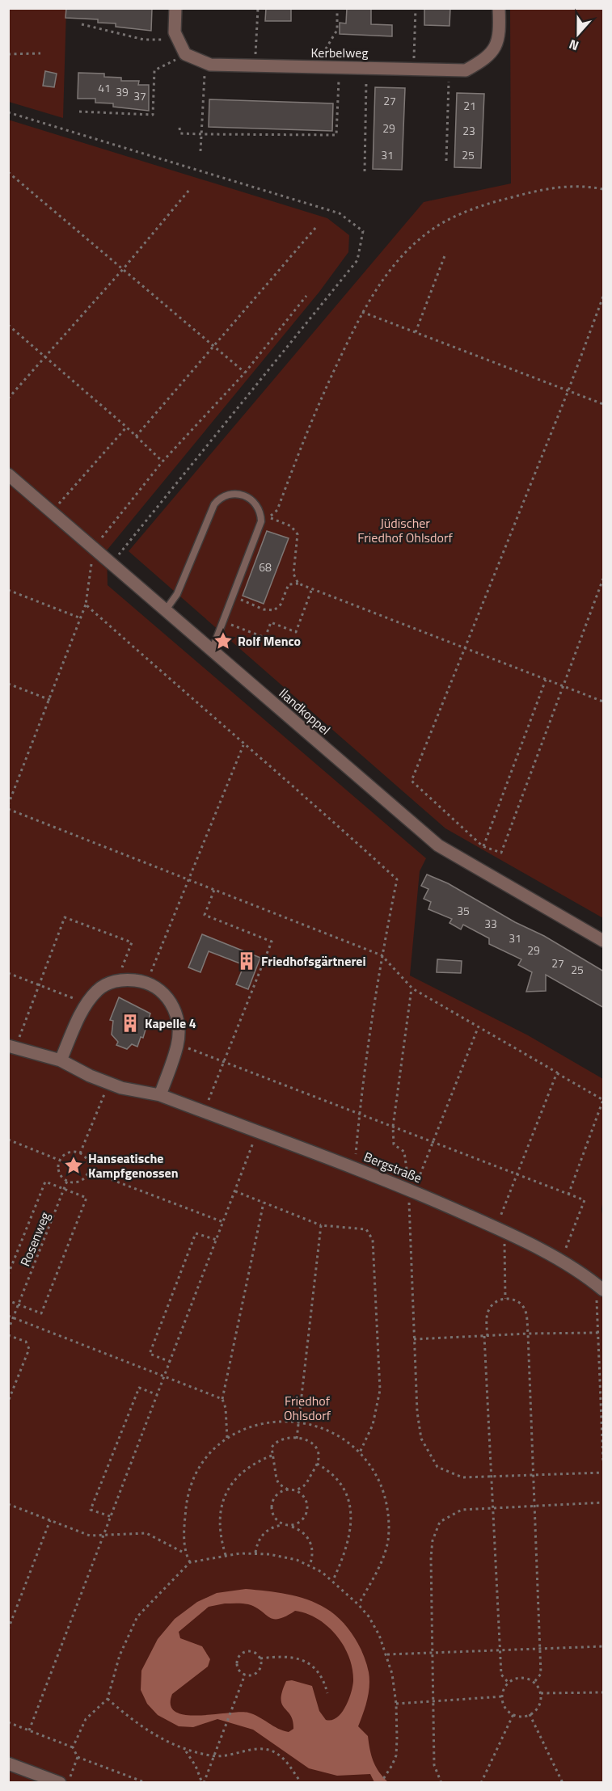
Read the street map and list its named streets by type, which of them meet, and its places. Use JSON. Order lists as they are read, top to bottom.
{
  "streets": {
    "street": ["Kerbelweg", "Ilandkoppel", "Bergstraße"],
    "path": ["Rosenweg"]
  },
  "parks": ["Jüdischer Friedhof Ohlsdorf", "Friedhof Ohlsdorf"],
  "places": {
    "place": ["Rolf Menco", "Hanseatische Kampfgenossen"],
    "building": ["Friedhofsgärtnerei", "Kapelle 4"]
  },
  "house_numbers": [
    "41",
    "39",
    "37",
    "27",
    "21",
    "29",
    "23",
    "31",
    "25",
    "68",
    "35",
    "33",
    "31",
    "29",
    "27",
    "25"
  ],
  "north": "bottom"
}
